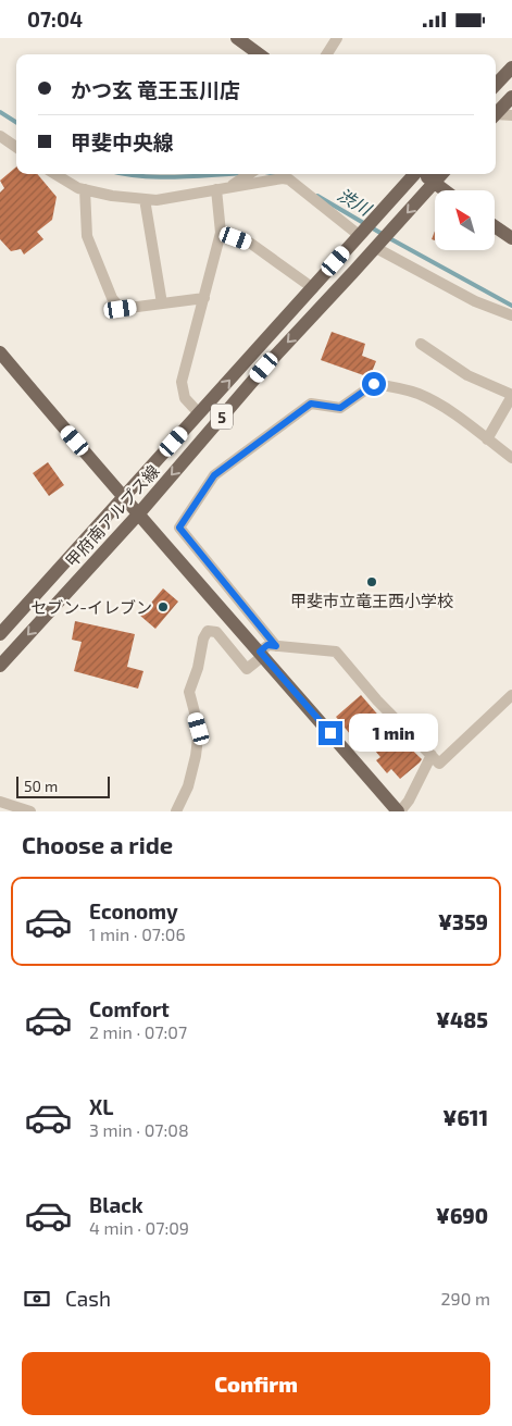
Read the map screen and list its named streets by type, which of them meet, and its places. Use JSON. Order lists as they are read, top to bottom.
{
  "streets": {
    "main road": ["5", "甲府南アルプス線"]
  },
  "water": ["渋川"],
  "places": ["甲斐市立竜王西小学校", "セブン-イレブン"],
  "scale_bar": "50 m",
  "north": "top left",
  "page": {
    "status": "07:04",
    "banner": ["かつ玄 竜王玉川店", "甲斐中央線"],
    "bubble": "1 min",
    "scale": "50 m",
    "heading": "Choose a ride",
    "list": [
      {
        "name": "Economy",
        "note": "1 min · 07:06",
        "value": "¥359"
      },
      {
        "name": "Comfort",
        "note": "2 min · 07:07",
        "value": "¥485"
      },
      {
        "name": "XL",
        "note": "3 min · 07:08",
        "value": "¥611"
      },
      {
        "name": "Black",
        "note": "4 min · 07:09",
        "value": "¥690"
      }
    ],
    "pay": ["Cash", "290 m"],
    "buttons": "Confirm"
  }
}
